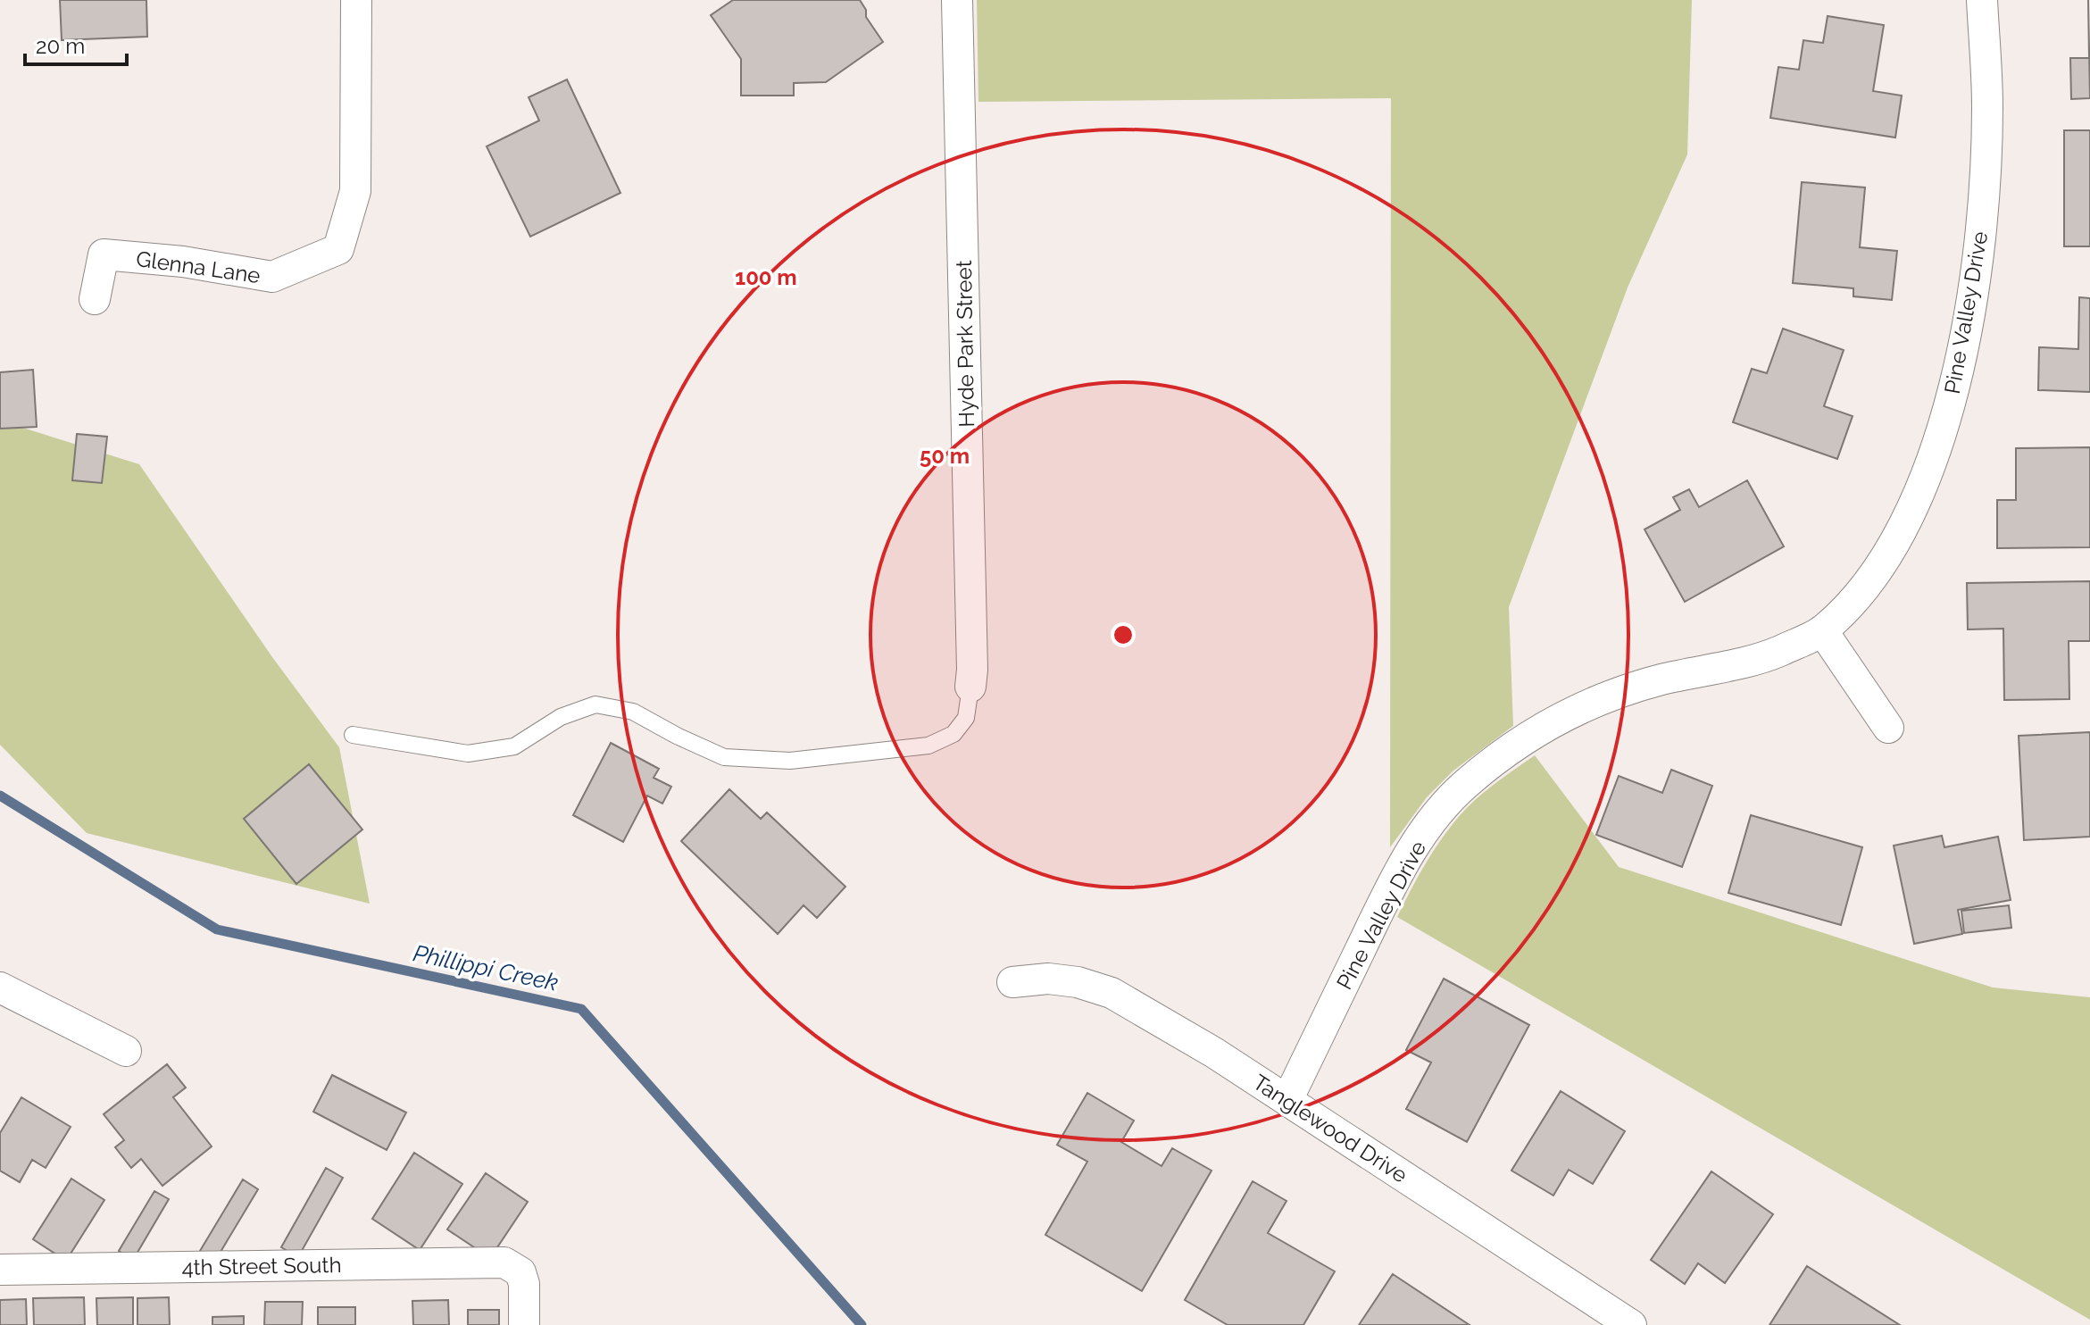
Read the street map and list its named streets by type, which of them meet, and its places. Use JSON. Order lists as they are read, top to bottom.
{
  "streets": {
    "street": [
      "Glenna Lane",
      "Pine Valley Drive",
      "Hyde Park Street",
      "Tanglewood Drive",
      "4th Street South"
    ]
  },
  "crossings": [
    ["Pine Valley Drive", "Tanglewood Drive"]
  ],
  "water": ["Phillippi Creek"],
  "scale_bar": "20 m",
  "rings": ["100 m", "50 m"]
}
